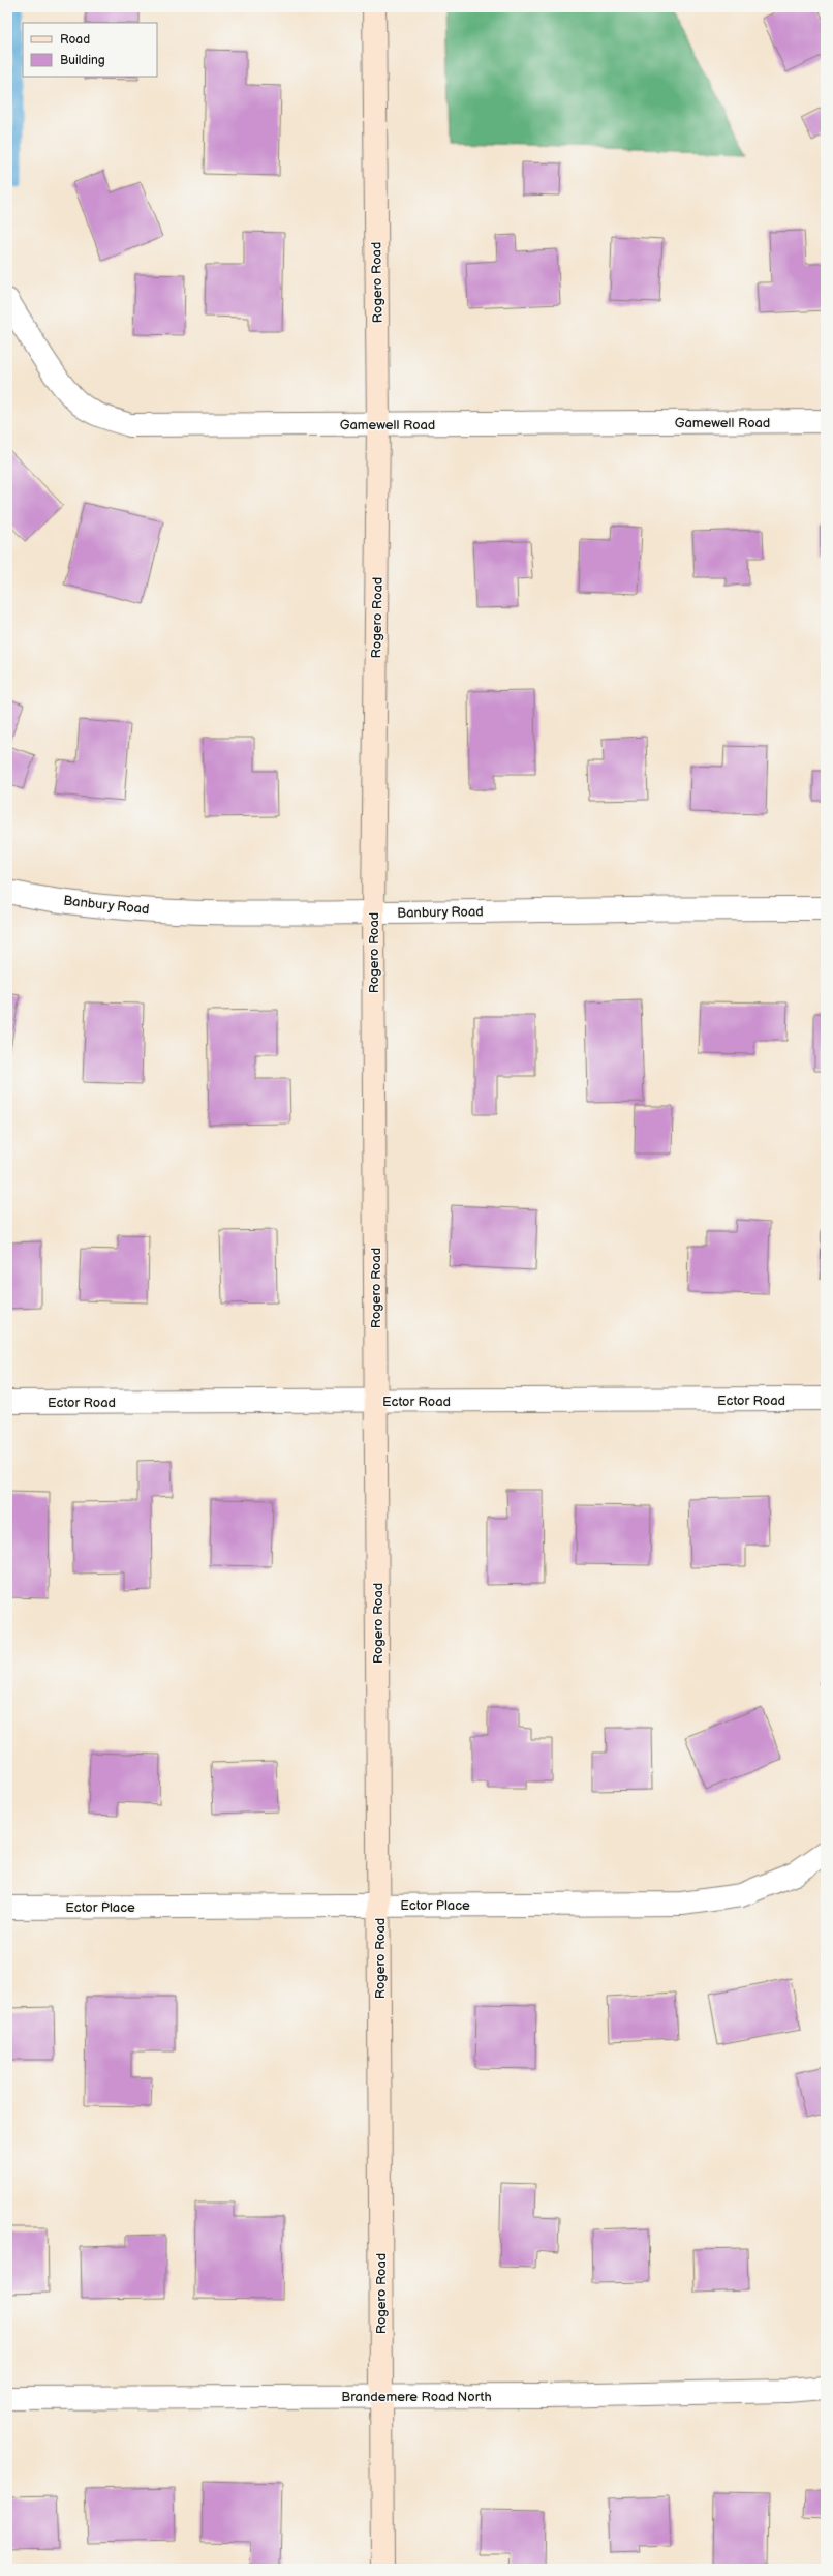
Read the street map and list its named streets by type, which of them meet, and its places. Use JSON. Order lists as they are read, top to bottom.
{
  "streets": {
    "main road": ["Rogero Road"],
    "street": [
      "Gamewell Road",
      "Banbury Road",
      "Ector Road",
      "Ector Place",
      "Brandemere Road North"
    ]
  },
  "crossings": [
    ["Rogero Road", "Gamewell Road"],
    ["Rogero Road", "Banbury Road"],
    ["Rogero Road", "Ector Road"],
    ["Rogero Road", "Ector Place"],
    ["Rogero Road", "Brandemere Road North"]
  ],
  "legend": ["Road", "Building"]
}
